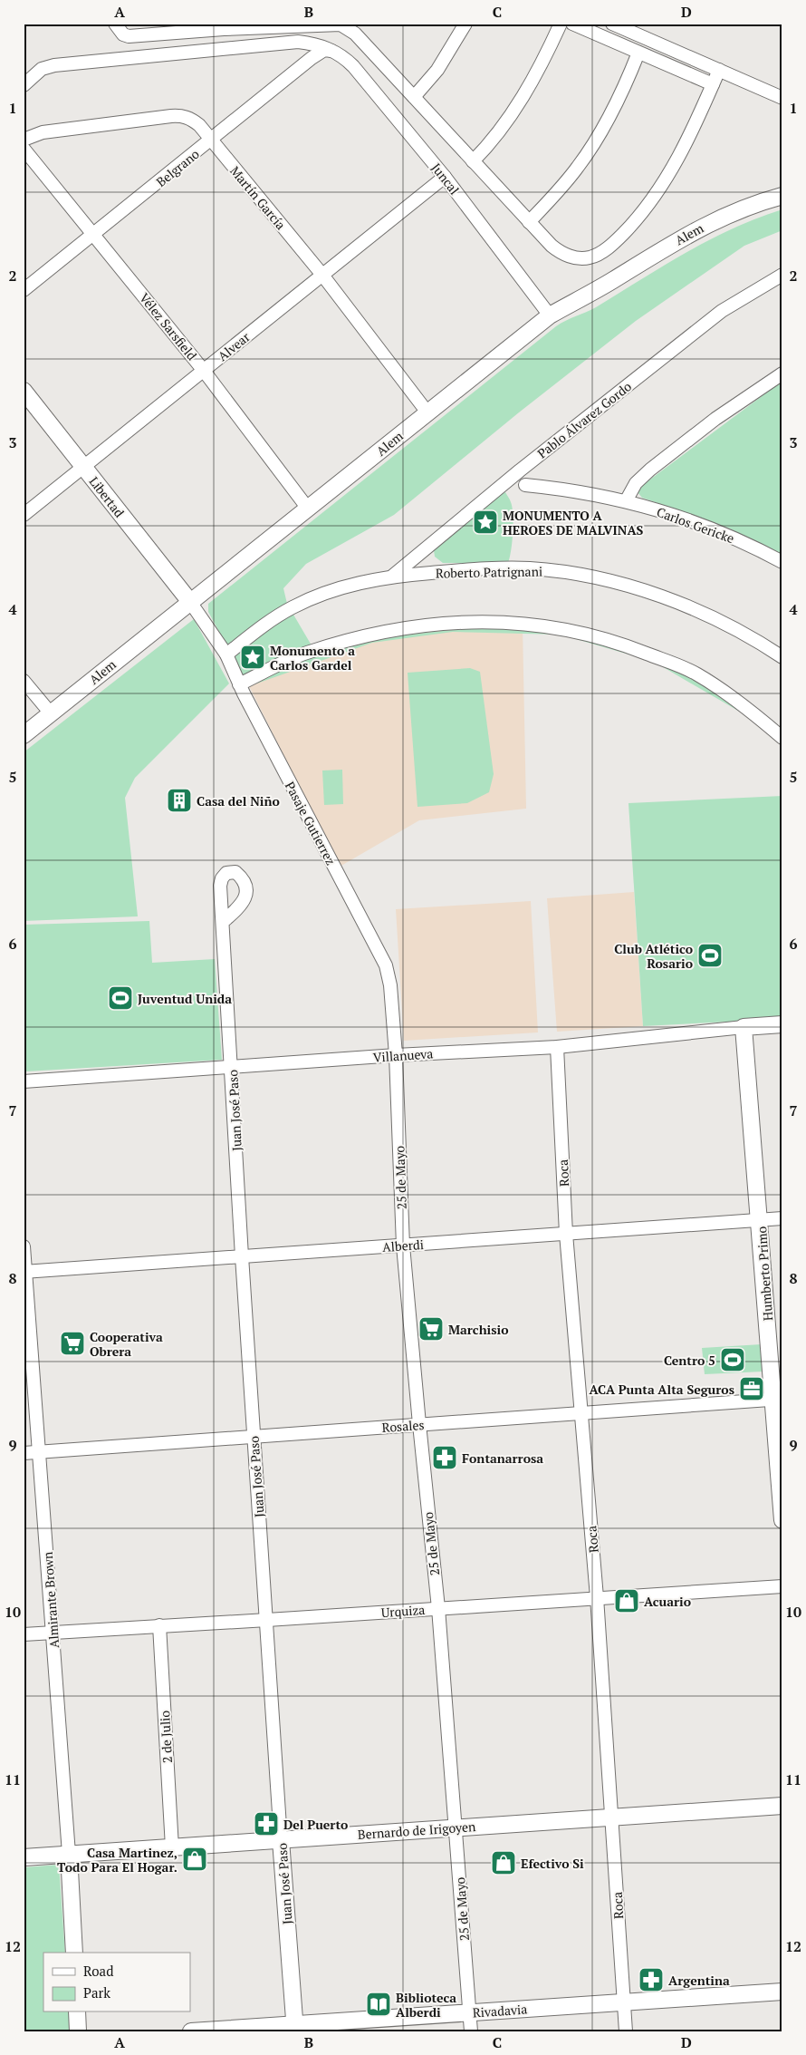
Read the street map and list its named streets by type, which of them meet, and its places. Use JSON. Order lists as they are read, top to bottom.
{
  "streets": {
    "main road": [
      "Alem",
      "Libertad",
      "Villanueva",
      "Juan José Paso",
      "Humberto Primo",
      "Almirante Brown",
      "Bernardo de Irigoyen",
      "Rivadavia"
    ],
    "street": [
      "Belgrano",
      "Juncal",
      "Martín García",
      "Vélez Sarsfield",
      "Alvear",
      "Pablo Álvarez Gordo",
      "Carlos Gericke",
      "Roberto Patrignani",
      "Pasaje Gutierrez",
      "Roca",
      "25 de Mayo",
      "Alberdi",
      "Rosales",
      "Urquiza",
      "2 de Julio"
    ]
  },
  "crossings": [
    ["Belgrano", "Juncal"],
    ["Belgrano", "Martín García"],
    ["Belgrano", "Vélez Sarsfield"],
    ["Juncal", "Alem"],
    ["Juncal", "Alvear"],
    ["Martín García", "Alem"],
    ["Martín García", "Alvear"],
    ["Alem", "Vélez Sarsfield"],
    ["Alem", "Libertad"],
    ["Alem", "Pasaje Gutierrez"],
    ["Vélez Sarsfield", "Alvear"],
    ["Alvear", "Libertad"],
    ["Pablo Álvarez Gordo", "Roberto Patrignani"],
    ["Libertad", "Pasaje Gutierrez"],
    ["Roberto Patrignani", "Pasaje Gutierrez"],
    ["Pasaje Gutierrez", "Villanueva"],
    ["Pasaje Gutierrez", "25 de Mayo"],
    ["Villanueva", "Juan José Paso"],
    ["Villanueva", "Roca"],
    ["Villanueva", "25 de Mayo"],
    ["Villanueva", "Humberto Primo"],
    ["Juan José Paso", "Alberdi"],
    ["Juan José Paso", "Rosales"],
    ["Juan José Paso", "Urquiza"],
    ["Juan José Paso", "Bernardo de Irigoyen"],
    ["Juan José Paso", "Rivadavia"],
    ["Roca", "Alberdi"],
    ["Roca", "Rosales"],
    ["Roca", "Urquiza"],
    ["Roca", "Bernardo de Irigoyen"],
    ["Roca", "Rivadavia"],
    ["25 de Mayo", "Alberdi"],
    ["25 de Mayo", "Rosales"],
    ["25 de Mayo", "Urquiza"],
    ["25 de Mayo", "Bernardo de Irigoyen"],
    ["25 de Mayo", "Rivadavia"],
    ["Alberdi", "Humberto Primo"],
    ["Alberdi", "Almirante Brown"],
    ["Humberto Primo", "Rosales"],
    ["Rosales", "Almirante Brown"],
    ["Almirante Brown", "Urquiza"],
    ["Almirante Brown", "Bernardo de Irigoyen"],
    ["Urquiza", "2 de Julio"],
    ["2 de Julio", "Bernardo de Irigoyen"]
  ],
  "places": {
    "place": ["MONUMENTO A HEROES DE MALVINAS", "Monumento a Carlos Gardel"],
    "building": ["Casa del Niño"],
    "sports": ["Club Atlético Rosario", "Juventud Unida", "Centro 5"],
    "supermarket": ["Marchisio", "Cooperativa Obrera"],
    "office": ["ACA Punta Alta Seguros"],
    "pharmacy": ["Fontanarrosa", "Del Puerto", "Argentina"],
    "shop": ["Acuario", "Casa Martinez, Todo Para El Hogar.", "Efectivo Si"],
    "library": ["Biblioteca Alberdi"]
  },
  "legend": ["Road", "Park"],
  "grid": {
    "columns": [
      "A",
      "B",
      "C",
      "D"
    ],
    "rows": [
      "1",
      "2",
      "3",
      "4",
      "5",
      "6",
      "7",
      "8",
      "9",
      "10",
      "11",
      "12"
    ]
  }
}
